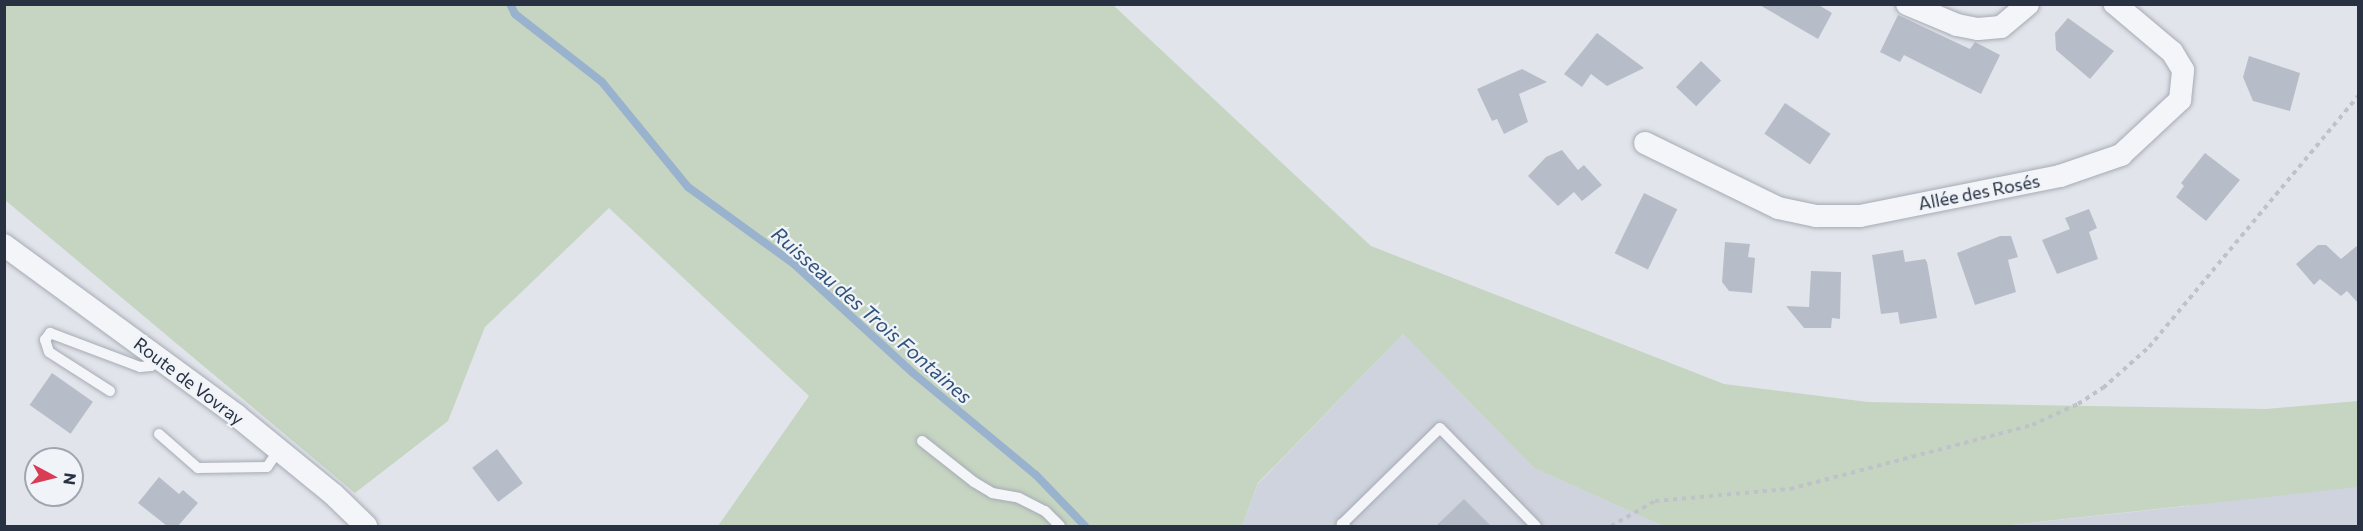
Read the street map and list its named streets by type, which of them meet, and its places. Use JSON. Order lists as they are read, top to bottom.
{
  "streets": {
    "street": ["Allée des Rosés", "Route de Vovray"]
  },
  "water": ["Ruisseau des Trois Fontaines"],
  "north": "right"
}
